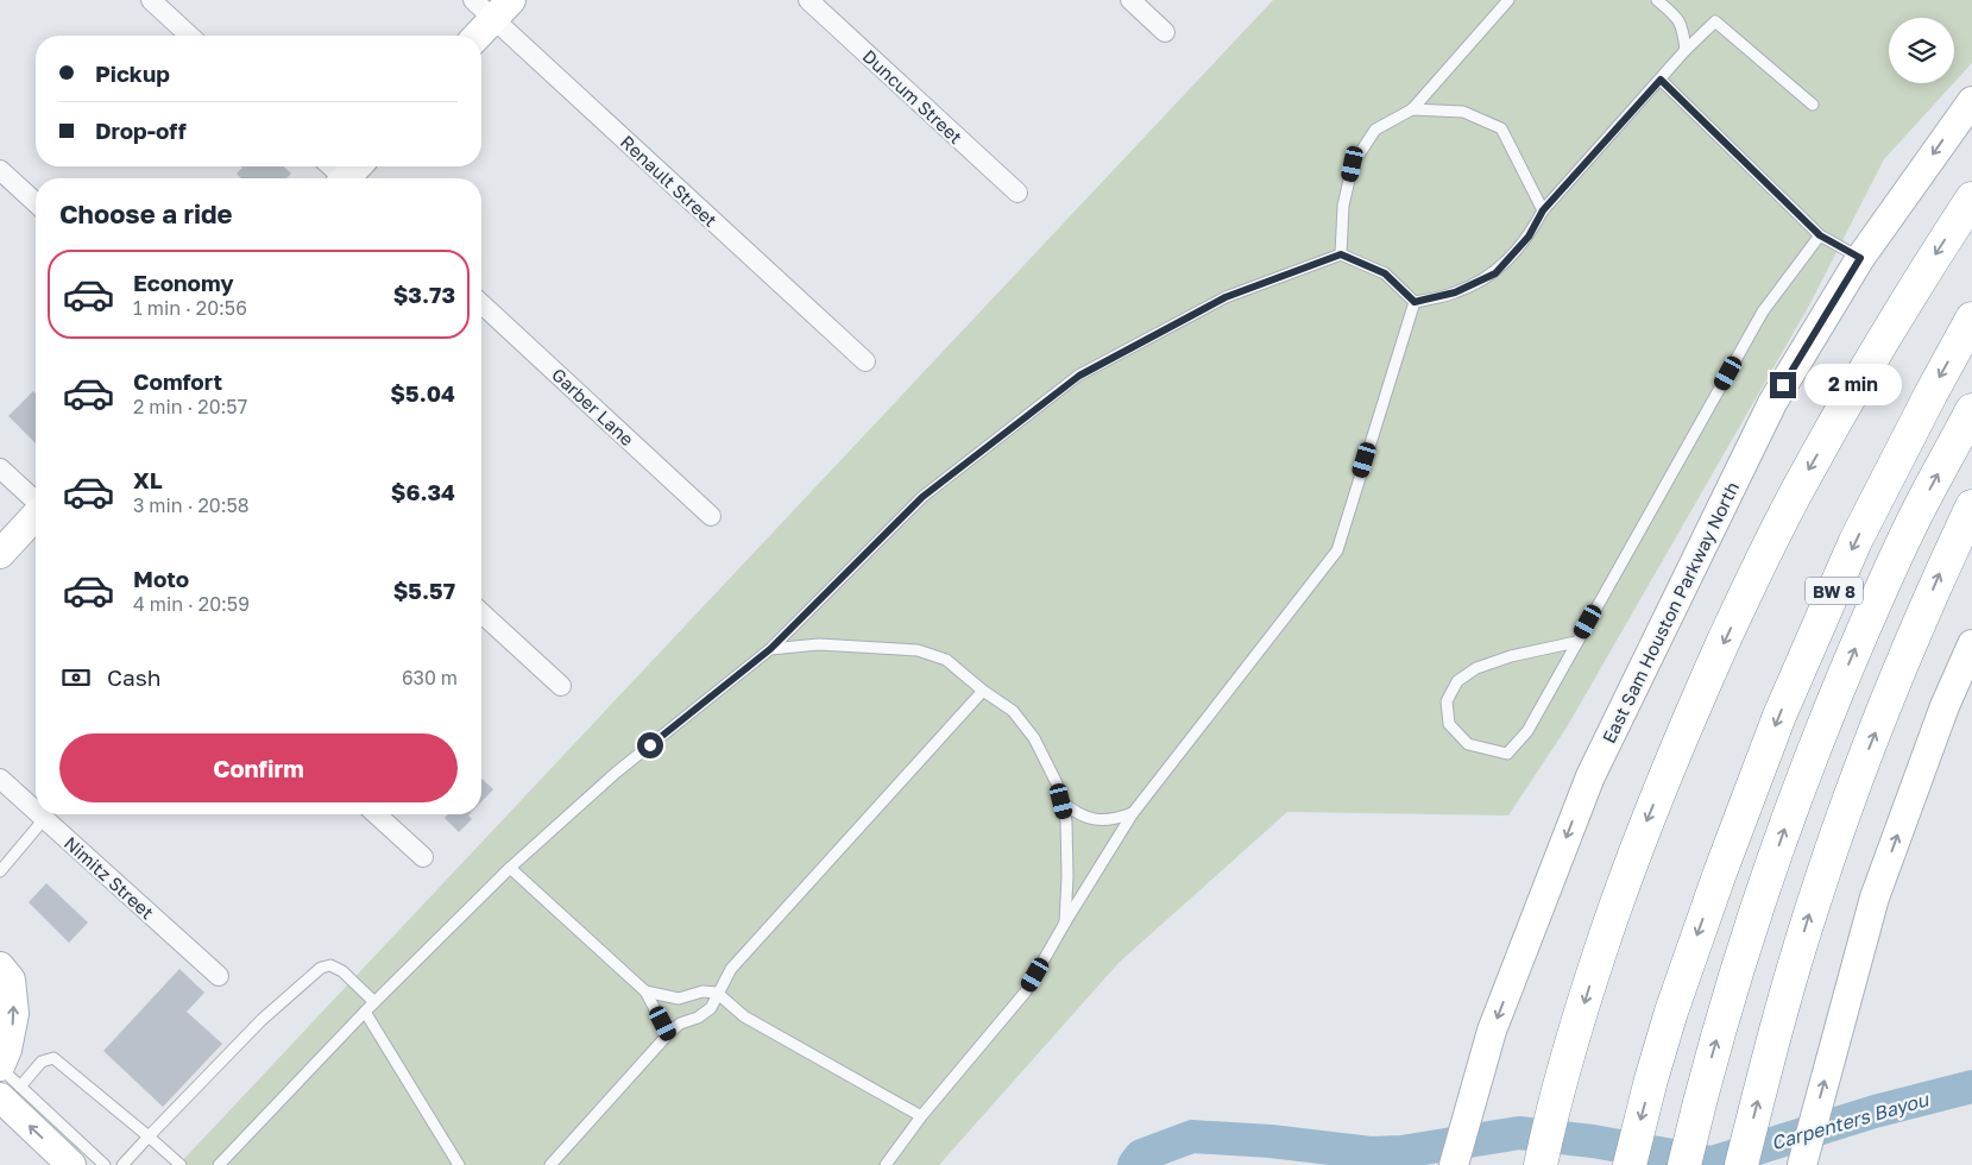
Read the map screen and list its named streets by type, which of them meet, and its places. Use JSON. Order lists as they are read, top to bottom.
{
  "streets": {
    "highway": ["BW 8"],
    "main road": ["East Sam Houston Parkway North"],
    "street": [
      "Duncum Street",
      "Renault Street",
      "Garber Lane",
      "Nimitz Street"
    ]
  },
  "one_way": ["East Sam Houston Parkway North"],
  "water": ["Carpenters Bayou"],
  "page": {
    "banner": ["Pickup", "Drop-off"],
    "heading": "Choose a ride",
    "list": [
      {
        "name": "Economy",
        "note": "1 min · 20:56",
        "value": "$3.73"
      },
      {
        "name": "Comfort",
        "note": "2 min · 20:57",
        "value": "$5.04"
      },
      {
        "name": "XL",
        "note": "3 min · 20:58",
        "value": "$6.34"
      },
      {
        "name": "Moto",
        "note": "4 min · 20:59",
        "value": "$5.57"
      }
    ],
    "bubble": "2 min",
    "pay": ["Cash", "630 m"],
    "buttons": "Confirm"
  }
}
